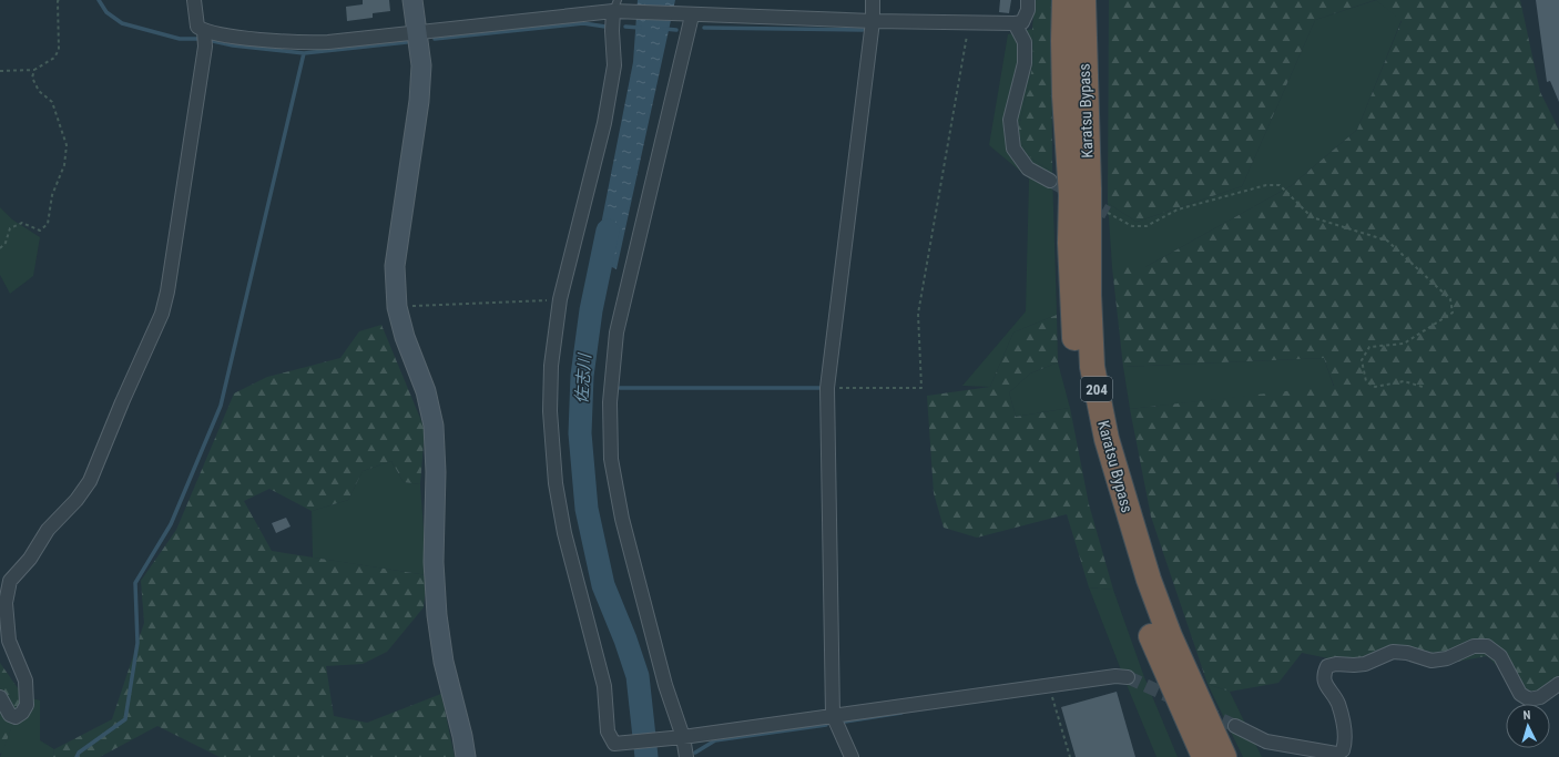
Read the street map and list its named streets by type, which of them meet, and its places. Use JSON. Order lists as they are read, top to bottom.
{
  "streets": {
    "highway": ["Karatsu Bypass", "204"]
  },
  "water": ["佐志川"],
  "north": "top"
}
